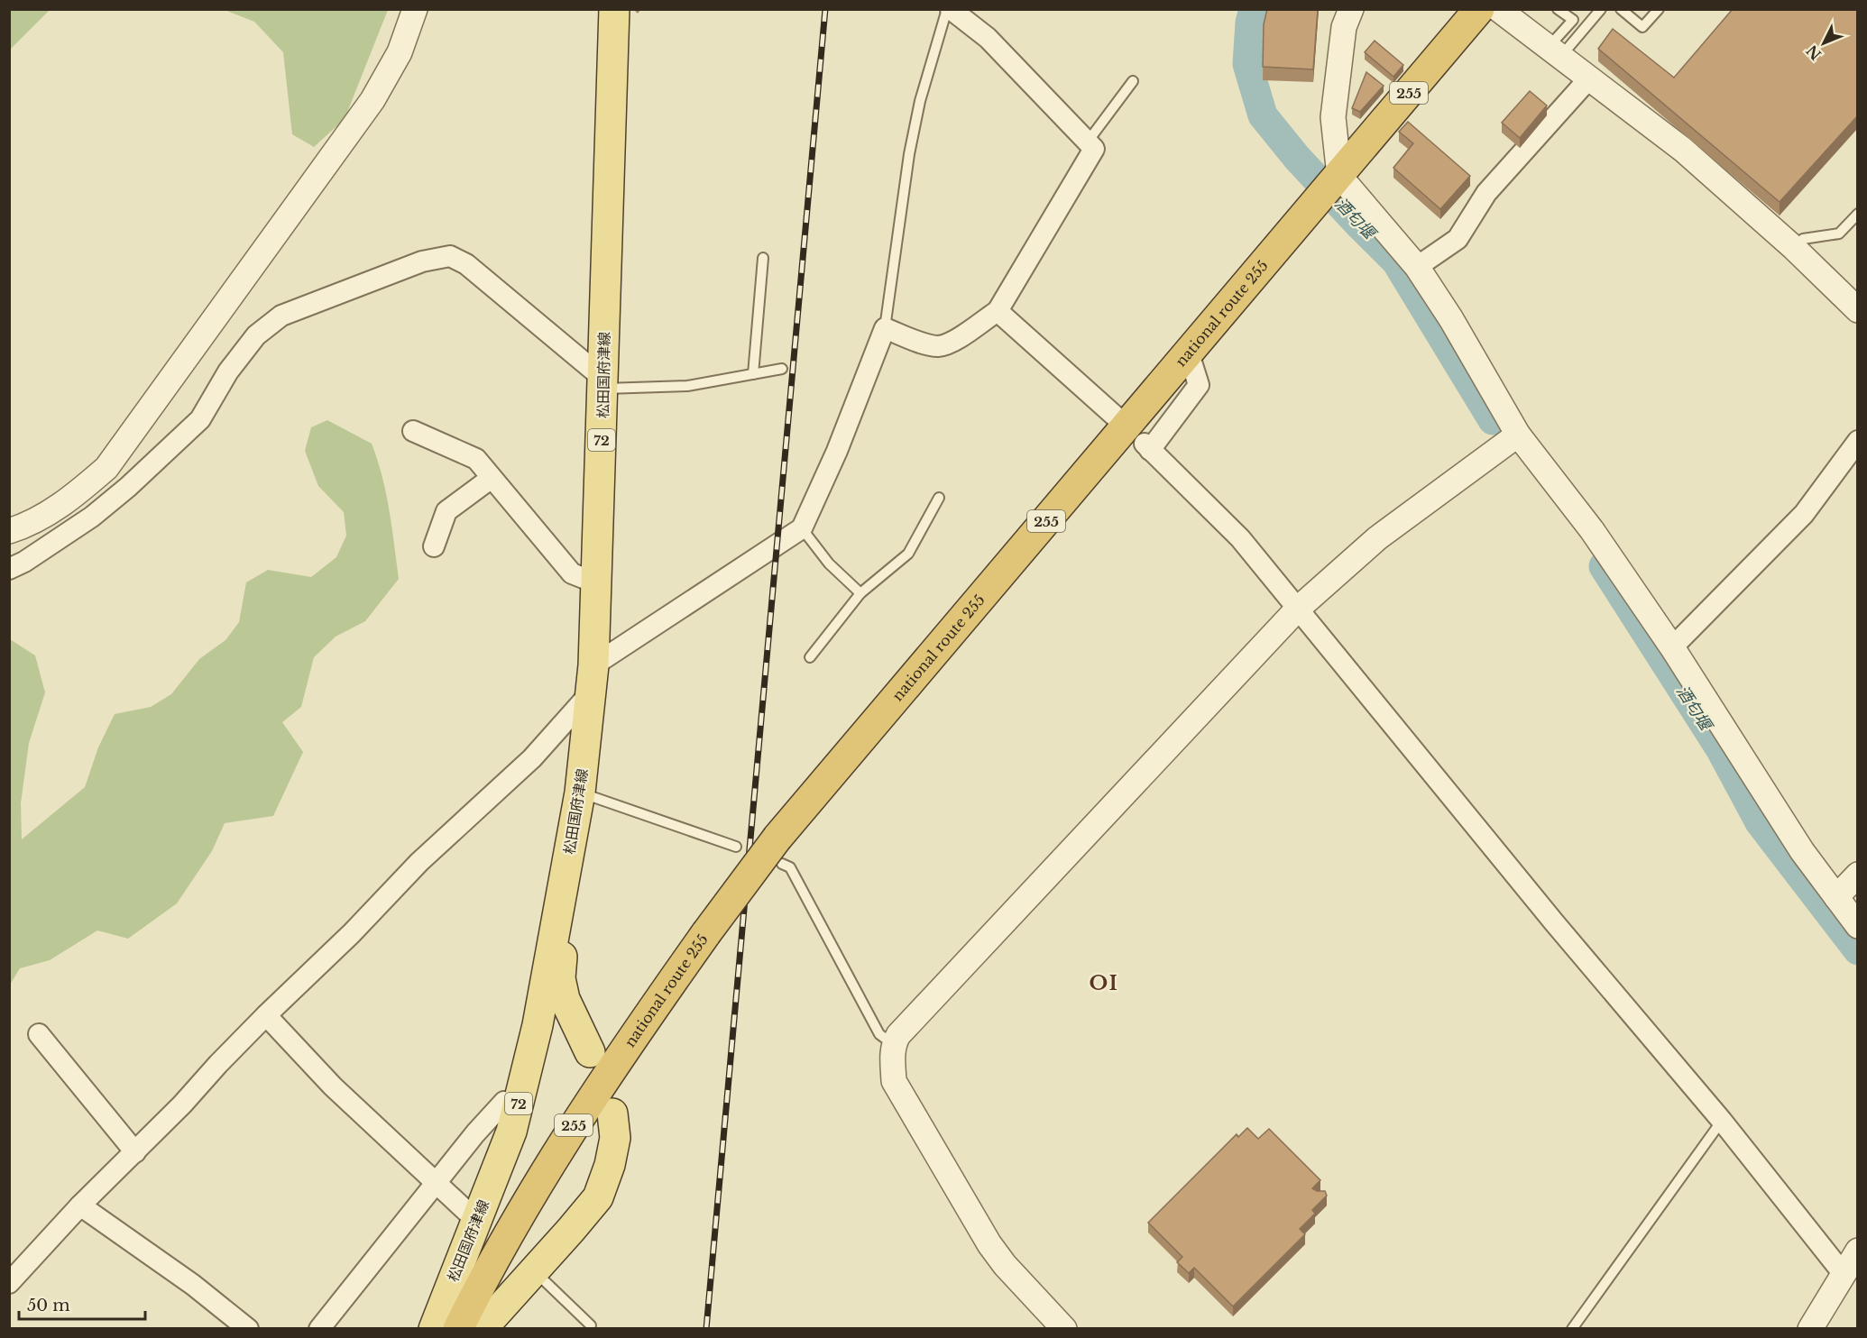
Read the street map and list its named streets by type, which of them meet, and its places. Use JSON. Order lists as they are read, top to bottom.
{
  "streets": {
    "highway": ["255", "national route 255"],
    "main road": ["松田国府津線", "72"]
  },
  "districts": ["OI"],
  "water": ["酒匂堰"],
  "scale_bar": "50 m",
  "north": "bottom left"
}
